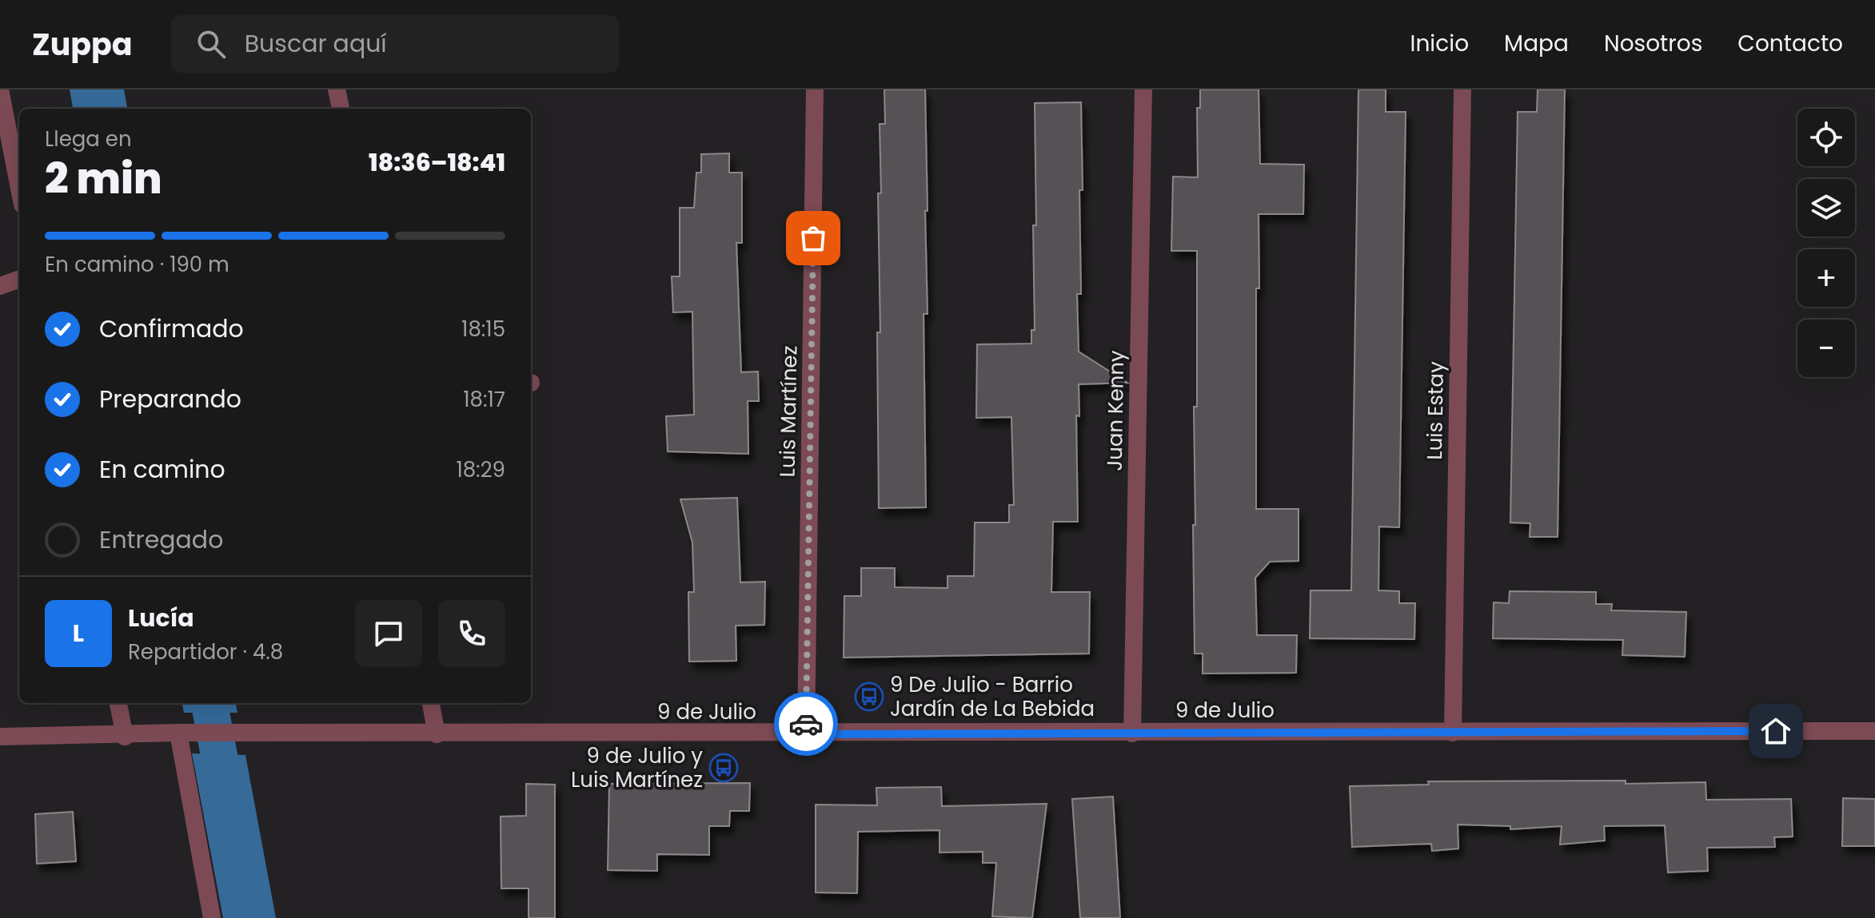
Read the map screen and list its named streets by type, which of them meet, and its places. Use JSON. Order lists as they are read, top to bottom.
{
  "streets": {
    "street": [
      "Juan Kenny",
      "Luis Estay",
      "Luis Martínez",
      "9 de Julio"
    ]
  },
  "crossings": [
    ["Juan Kenny", "9 de Julio"],
    ["Luis Estay", "9 de Julio"],
    ["Luis Martínez", "9 de Julio"]
  ],
  "places": {
    "bus stop": ["9 De Julio - Barrio Jardín de La Bebida", "9 de Julio y Luis Martínez"]
  },
  "page": {
    "header": "Zuppa",
    "search": "Buscar aquí",
    "nav": [
      "Inicio",
      "Mapa",
      "Nosotros",
      "Contacto"
    ],
    "map_buttons": ["+", "−"],
    "heading": ["2 min", "Llega en", "18:36–18:41"],
    "panel": ["Lucía", "Repartidor · 4.8"],
    "bar": "En camino · 190 m",
    "list": [
      ["Confirmado", "18:15"],
      ["Preparando", "18:17"],
      ["En camino", "18:29"],
      "Entregado"
    ],
    "round": "L"
  }
}
